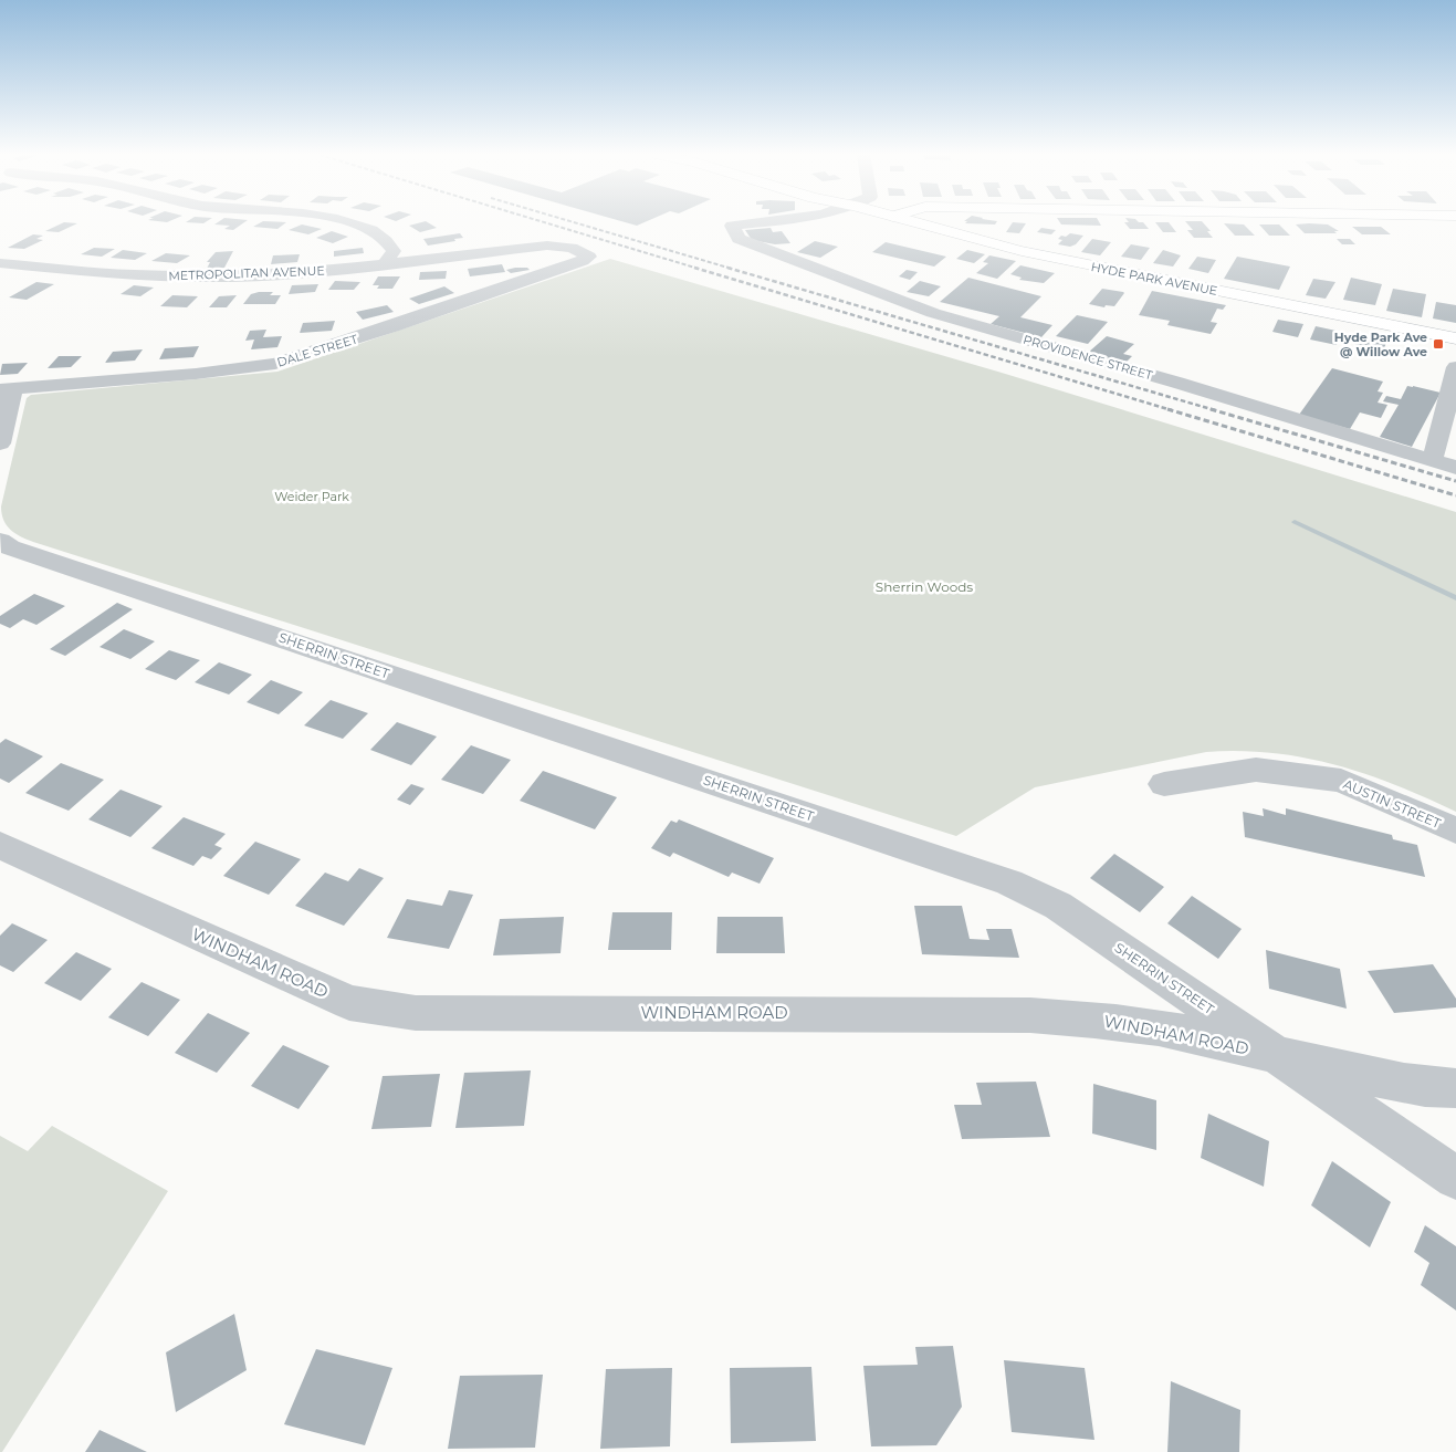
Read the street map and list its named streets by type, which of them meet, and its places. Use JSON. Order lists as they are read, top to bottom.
{
  "streets": {
    "main road": ["HYDE PARK AVENUE"],
    "street": [
      "METROPOLITAN AVENUE",
      "DALE STREET",
      "PROVIDENCE STREET",
      "SHERRIN STREET",
      "AUSTIN STREET",
      "WINDHAM ROAD"
    ]
  },
  "crossings": [
    ["METROPOLITAN AVENUE", "DALE STREET"],
    ["SHERRIN STREET", "WINDHAM ROAD"]
  ],
  "parks": ["Weider Park", "Sherrin Woods"],
  "places": {
    "transit": ["Hyde Park Ave @ Willow Ave"]
  }
}
